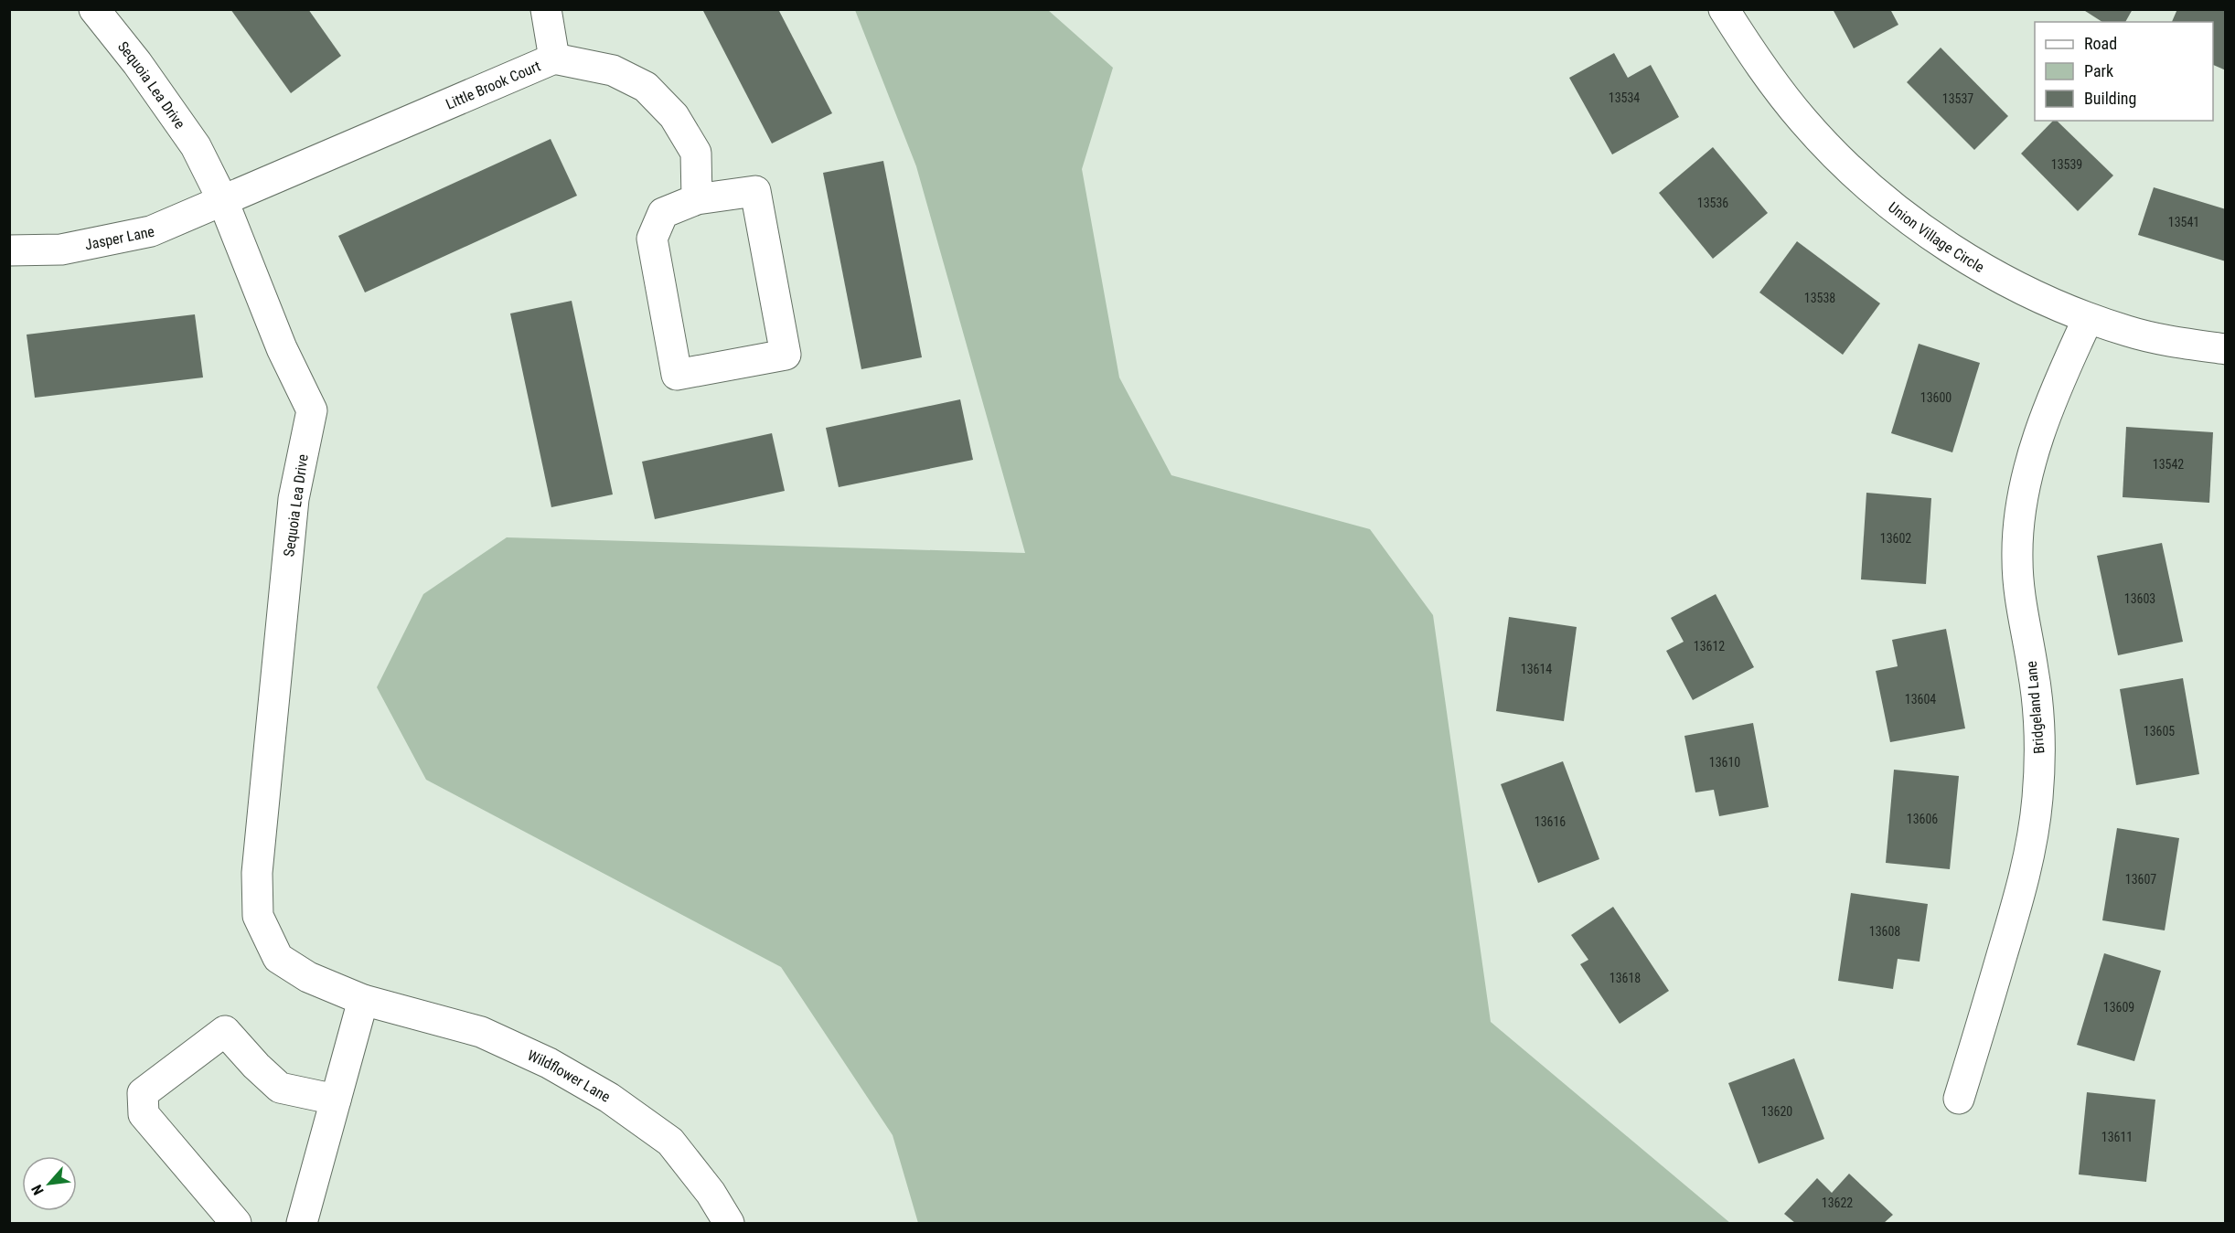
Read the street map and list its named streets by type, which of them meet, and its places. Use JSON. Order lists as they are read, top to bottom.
{
  "streets": {
    "street": [
      "Sequoia Lea Drive",
      "Little Brook Court",
      "Union Village Circle",
      "Jasper Lane",
      "Bridgeland Lane",
      "Wildflower Lane"
    ]
  },
  "crossings": [
    ["Sequoia Lea Drive", "Little Brook Court"],
    ["Sequoia Lea Drive", "Jasper Lane"],
    ["Sequoia Lea Drive", "Wildflower Lane"],
    ["Little Brook Court", "Jasper Lane"],
    ["Union Village Circle", "Bridgeland Lane"]
  ],
  "house_numbers": [
    "13534",
    "13537",
    "13539",
    "13536",
    "13541",
    "13538",
    "13600",
    "13542",
    "13602",
    "13603",
    "13612",
    "13614",
    "13604",
    "13605",
    "13610",
    "13606",
    "13616",
    "13607",
    "13608",
    "13618",
    "13609",
    "13620",
    "13611",
    "13622"
  ],
  "legend": ["Road", "Park", "Building"],
  "north": "bottom left"
}
